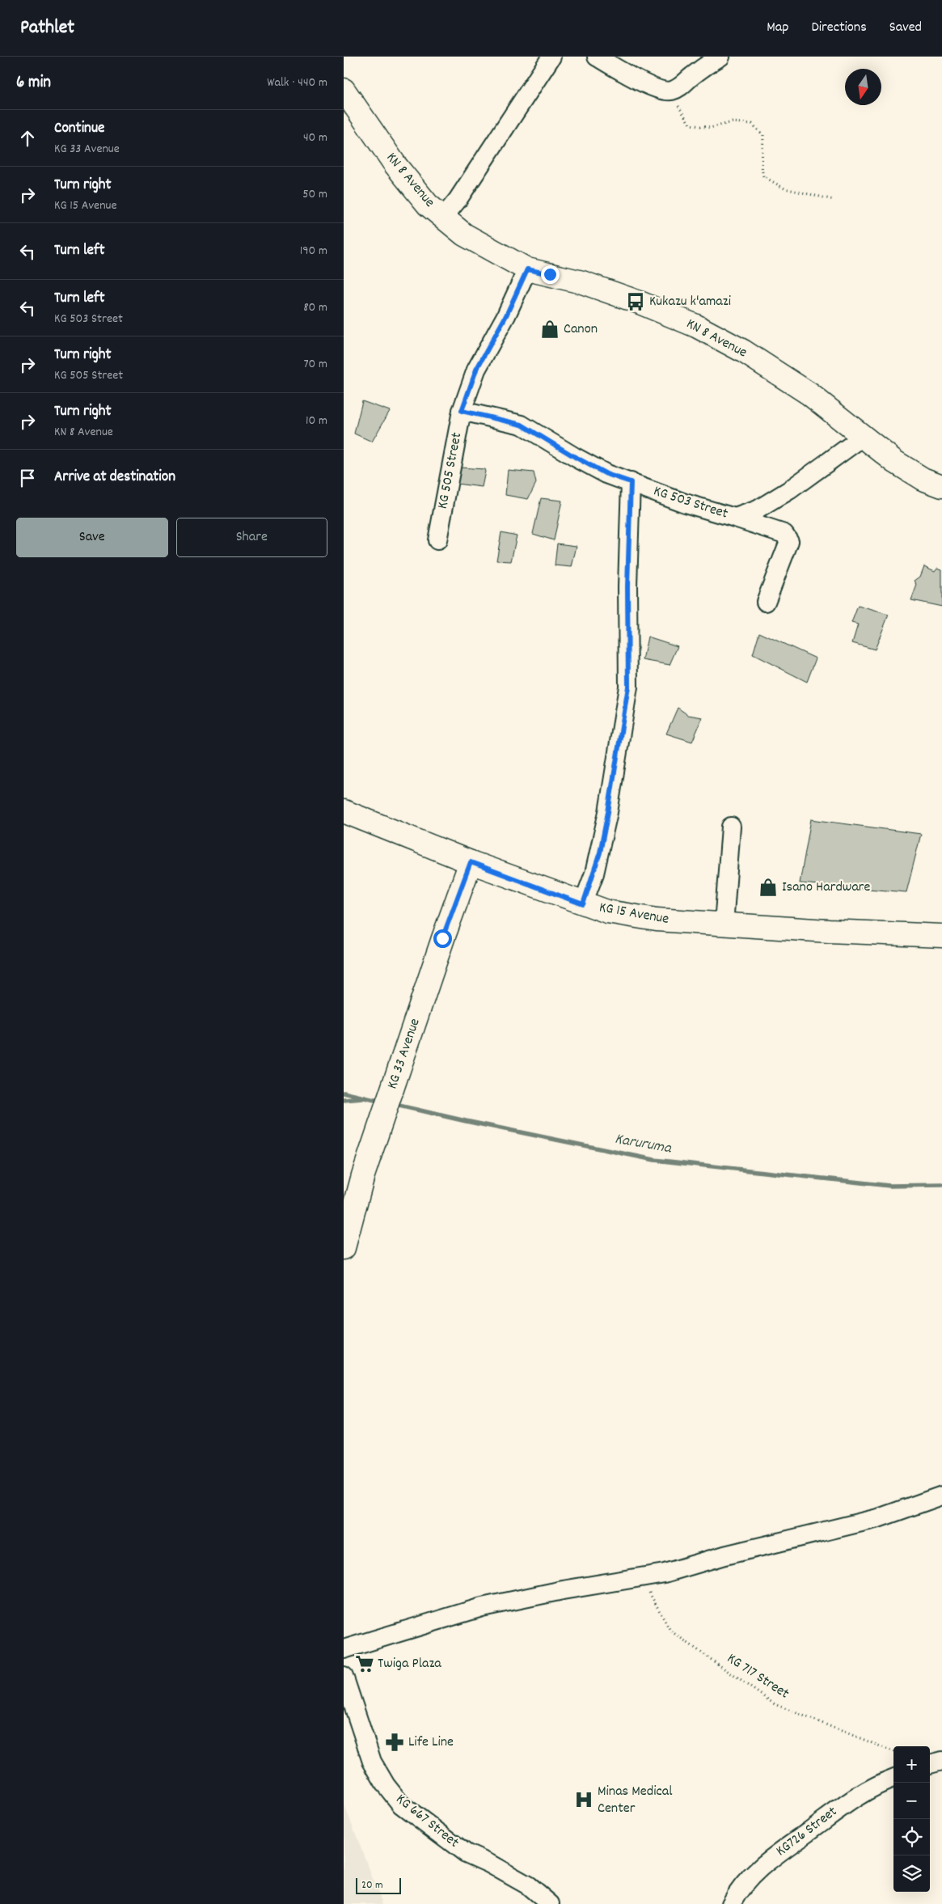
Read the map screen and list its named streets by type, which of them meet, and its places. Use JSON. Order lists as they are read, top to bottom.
{
  "streets": {
    "main road": ["KN 8 Avenue", "KG 15 Avenue", "KG 33 Avenue"],
    "street": [
      "KG 505 Street",
      "KG 503 Street",
      "KG 667 Street",
      "KG726 Street"
    ],
    "path": ["KG 717 Street"]
  },
  "crossings": [
    ["KN 8 Avenue", "KG 505 Street"],
    ["KN 8 Avenue", "KG 503 Street"],
    ["KG 505 Street", "KG 503 Street"],
    ["KG 15 Avenue", "KG 33 Avenue"]
  ],
  "water": ["Karuruma"],
  "places": {
    "bus stop": ["Kukazu k'amazi"],
    "shop": ["Canon", "Isano Hardware"],
    "supermarket": ["Twiga Plaza"],
    "pharmacy": ["Life Line"],
    "hospital": ["Minas Medical Center"]
  },
  "scale_bar": "20 m",
  "north": "bottom",
  "page": {
    "header": "Pathlet",
    "nav": ["Map", "Directions", "Saved"],
    "heading": ["6 min", "Walk · 440 m"],
    "list": [
      ["Continue", "KG 33 Avenue", "40 m"],
      ["Turn right", "KG 15 Avenue", "50 m"],
      ["Turn left", "190 m"],
      ["Turn left", "KG 503 Street", "80 m"],
      ["Turn right", "KG 505 Street", "70 m"],
      ["Turn right", "KN 8 Avenue", "10 m"],
      "Arrive at destination"
    ],
    "buttons": ["Save", "Share"],
    "map_buttons": ["+", "−"],
    "scale": "20 m"
  }
}
